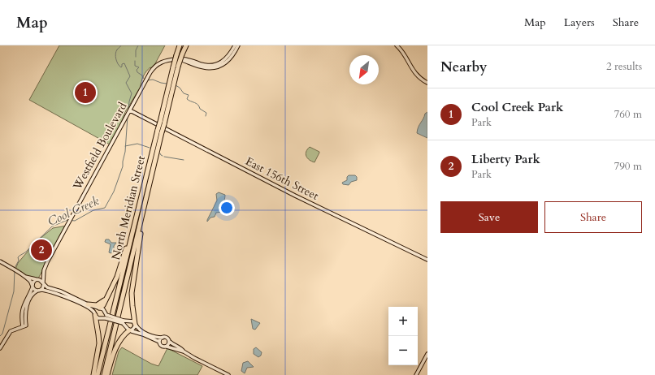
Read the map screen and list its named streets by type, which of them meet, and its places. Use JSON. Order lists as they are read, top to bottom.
{
  "streets": {
    "highway": ["North Meridian Street"],
    "street": ["Westfield Boulevard", "East 156th Street"]
  },
  "crossings": [
    ["Westfield Boulevard", "East 156th Street"]
  ],
  "water": ["Cool Creek"],
  "north": "bottom left",
  "page": {
    "header": "Map",
    "nav": ["Map", "Layers", "Share"],
    "heading": ["Nearby", "2 results"],
    "pins": ["1", "2"],
    "list": [
      {
        "mark": "1",
        "name": "Cool Creek Park",
        "note": "Park",
        "value": "760 m"
      },
      {
        "mark": "2",
        "name": "Liberty Park",
        "note": "Park",
        "value": "790 m"
      }
    ],
    "buttons": ["Save", "Share"],
    "map_buttons": ["+", "−"]
  }
}
